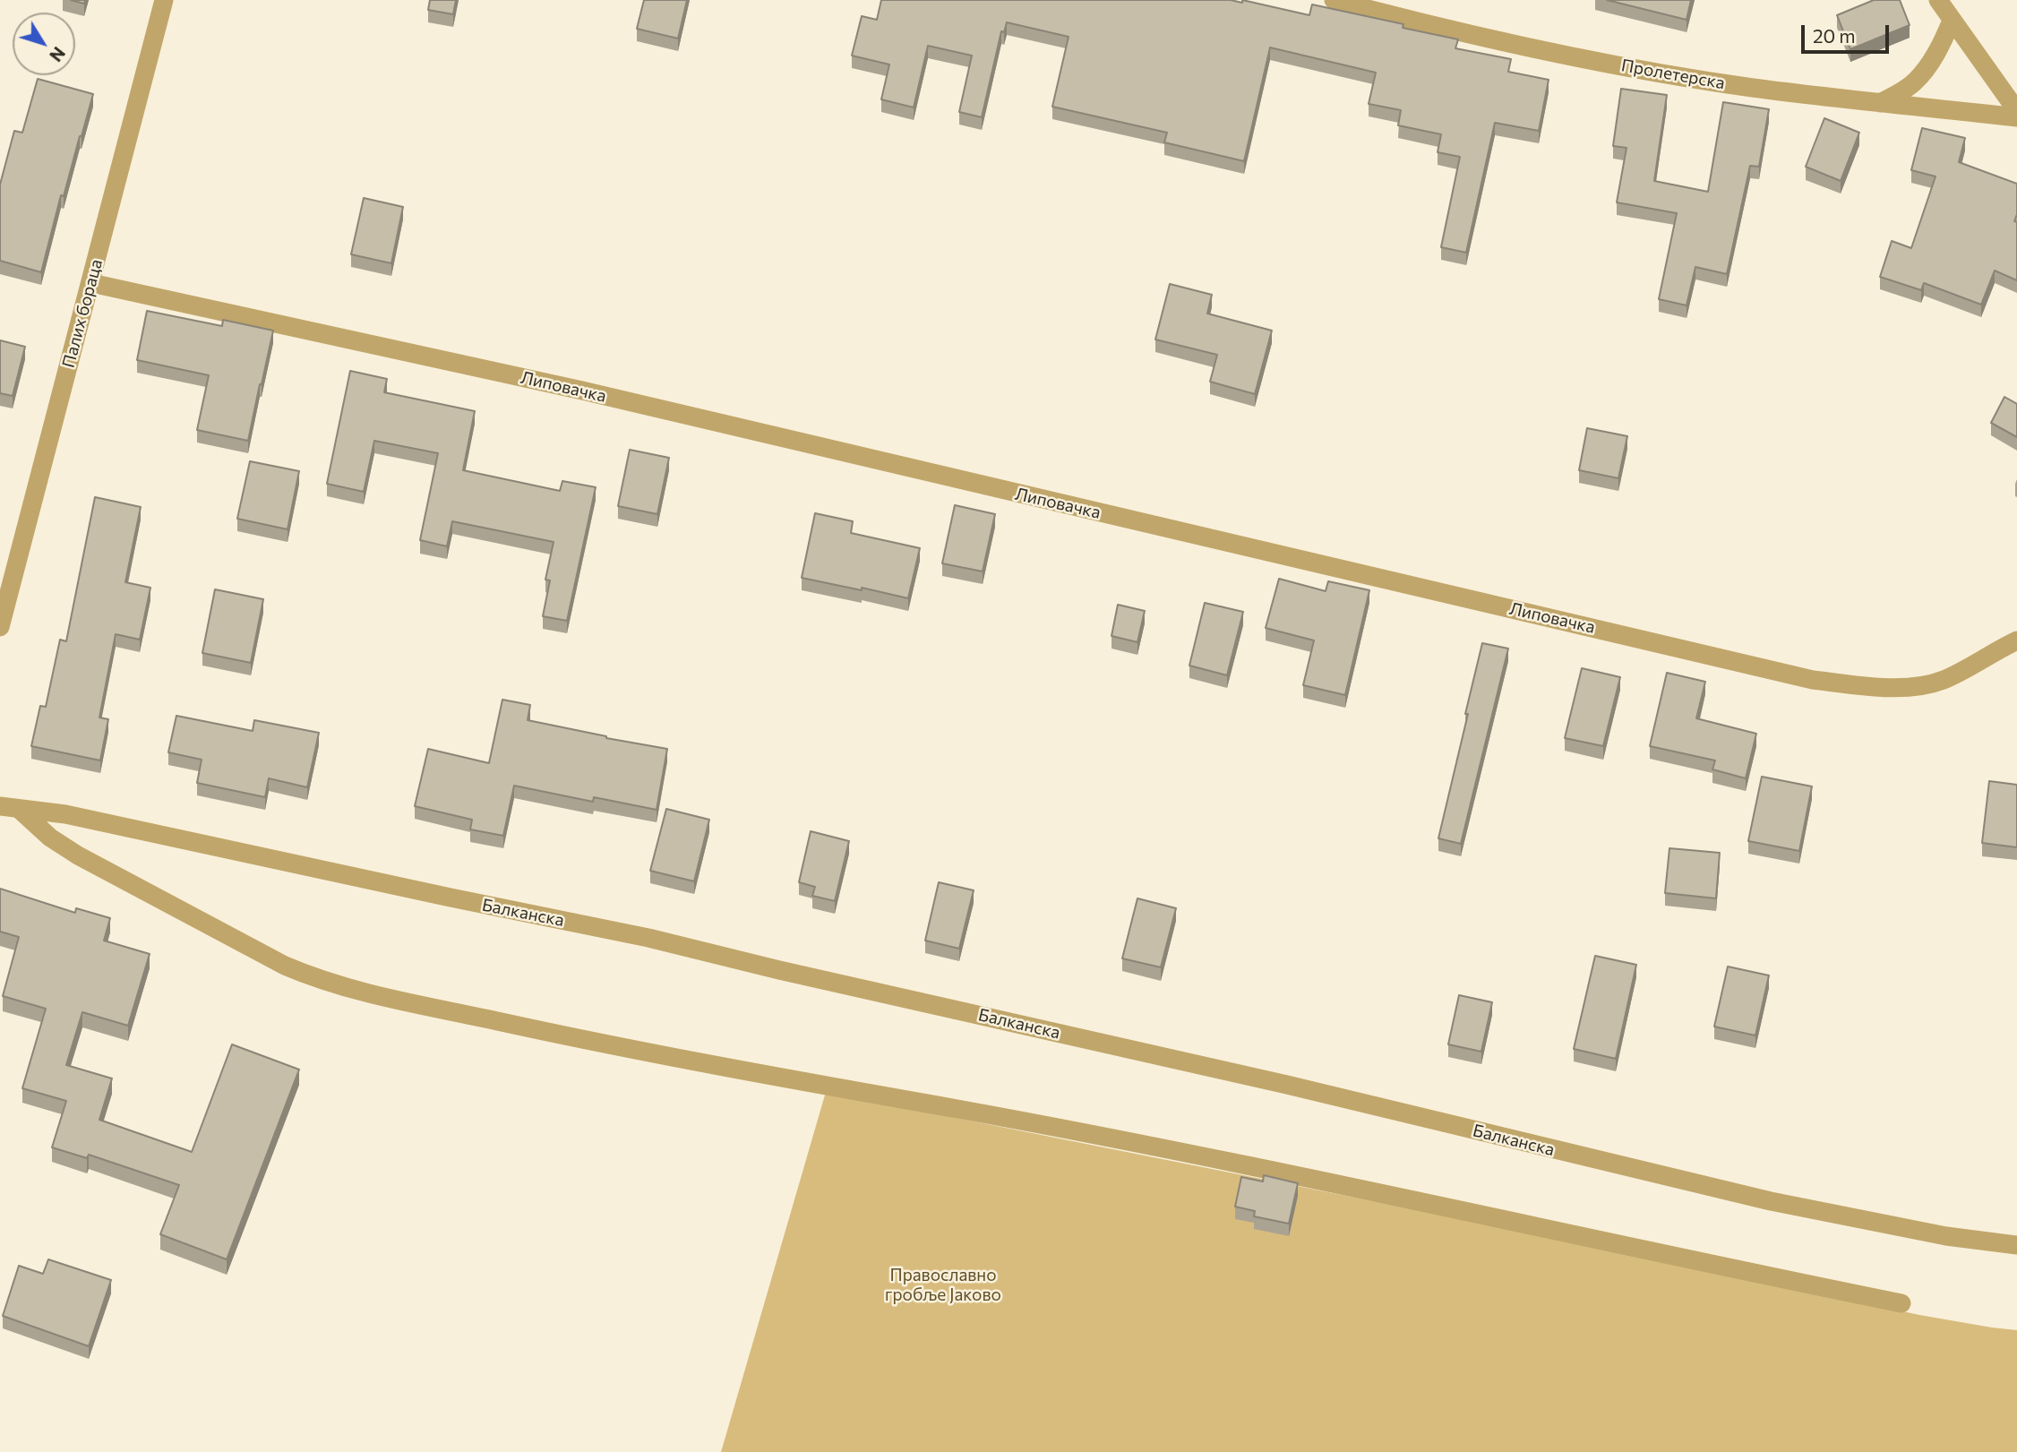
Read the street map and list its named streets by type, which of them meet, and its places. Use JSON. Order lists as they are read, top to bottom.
{
  "streets": {
    "street": [
      "Пролетерска",
      "Палих бораца",
      "Липовачка",
      "Балканска"
    ]
  },
  "crossings": [
    ["Палих бораца", "Липовачка"]
  ],
  "parks": ["Православно гробље Јаково"],
  "scale_bar": "20 m",
  "north": "bottom right"
}
